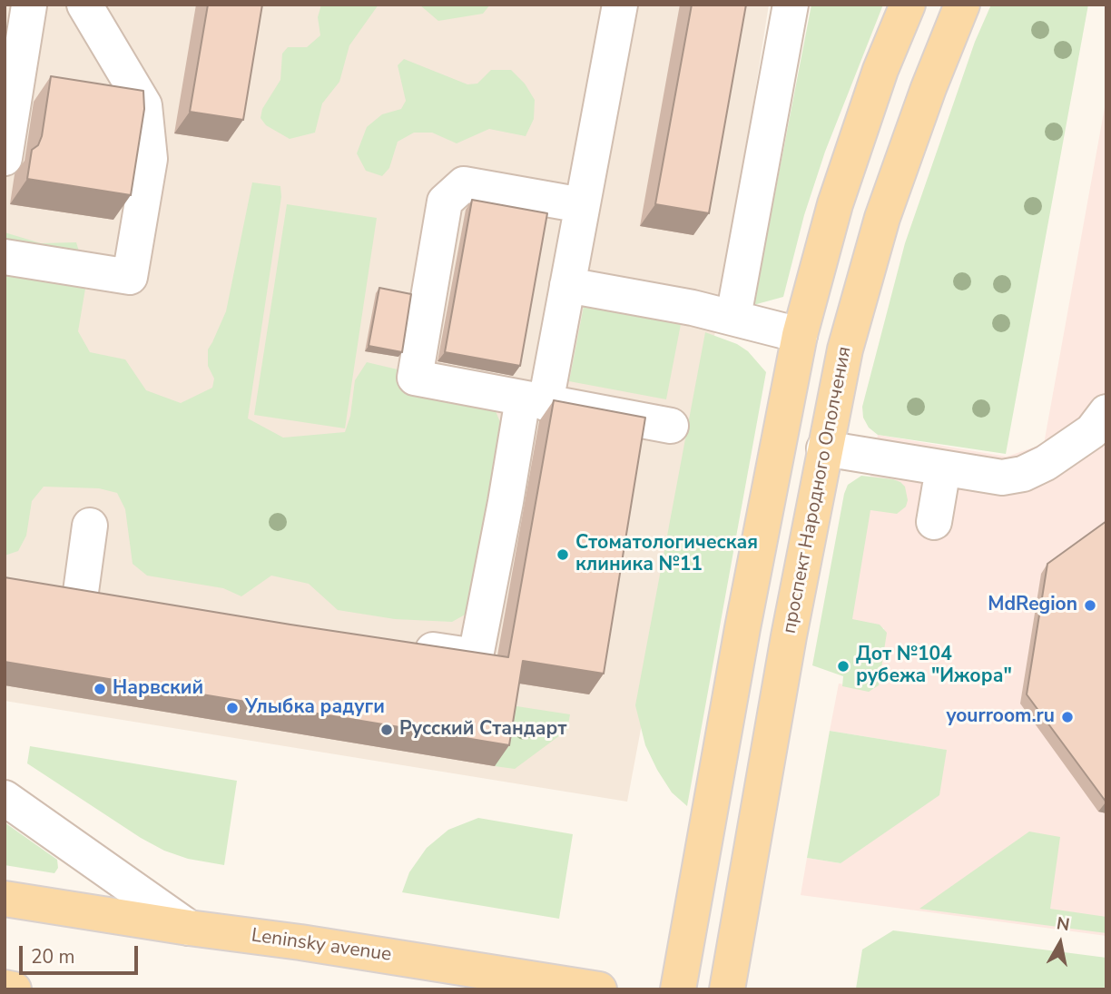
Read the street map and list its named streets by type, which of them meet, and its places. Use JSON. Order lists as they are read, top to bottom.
{
  "streets": {
    "main road": ["проспект Народного Ополчения", "Leninsky avenue"]
  },
  "places": [
    "Стоматологическая клиника №11",
    "MdRegion",
    "Дот №104 рубежа \"Ижора\"",
    "Нарвский",
    "Улыбка радуги",
    "yourroom.ru",
    "Русский Стандарт"
  ],
  "scale_bar": "20 m",
  "north": "top"
}
